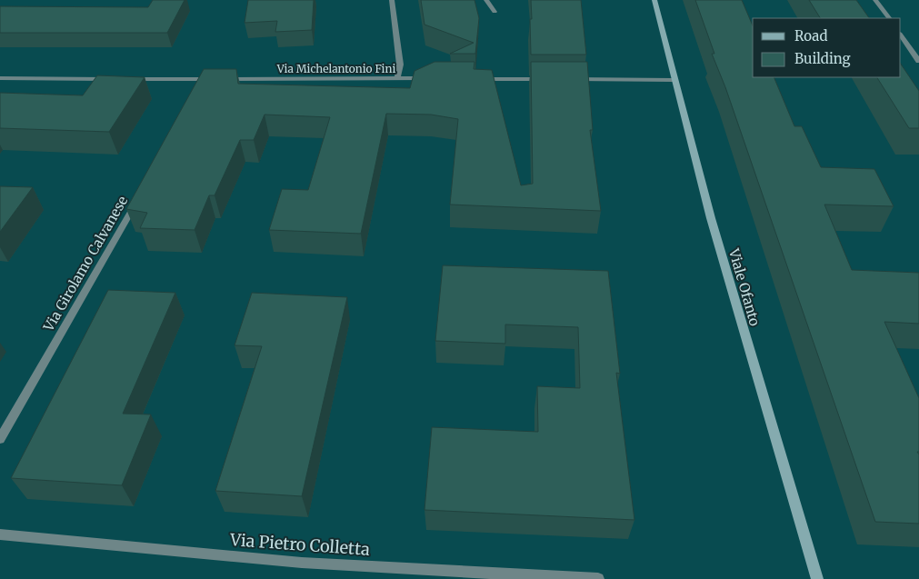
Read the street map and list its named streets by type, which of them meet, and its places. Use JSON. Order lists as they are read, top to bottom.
{
  "streets": {
    "main road": ["Viale Ofanto"],
    "street": ["Via Michelantonio Fini", "Via Girolamo Calvanese", "Via Pietro Colletta"]
  },
  "legend": ["Road", "Building"]
}
